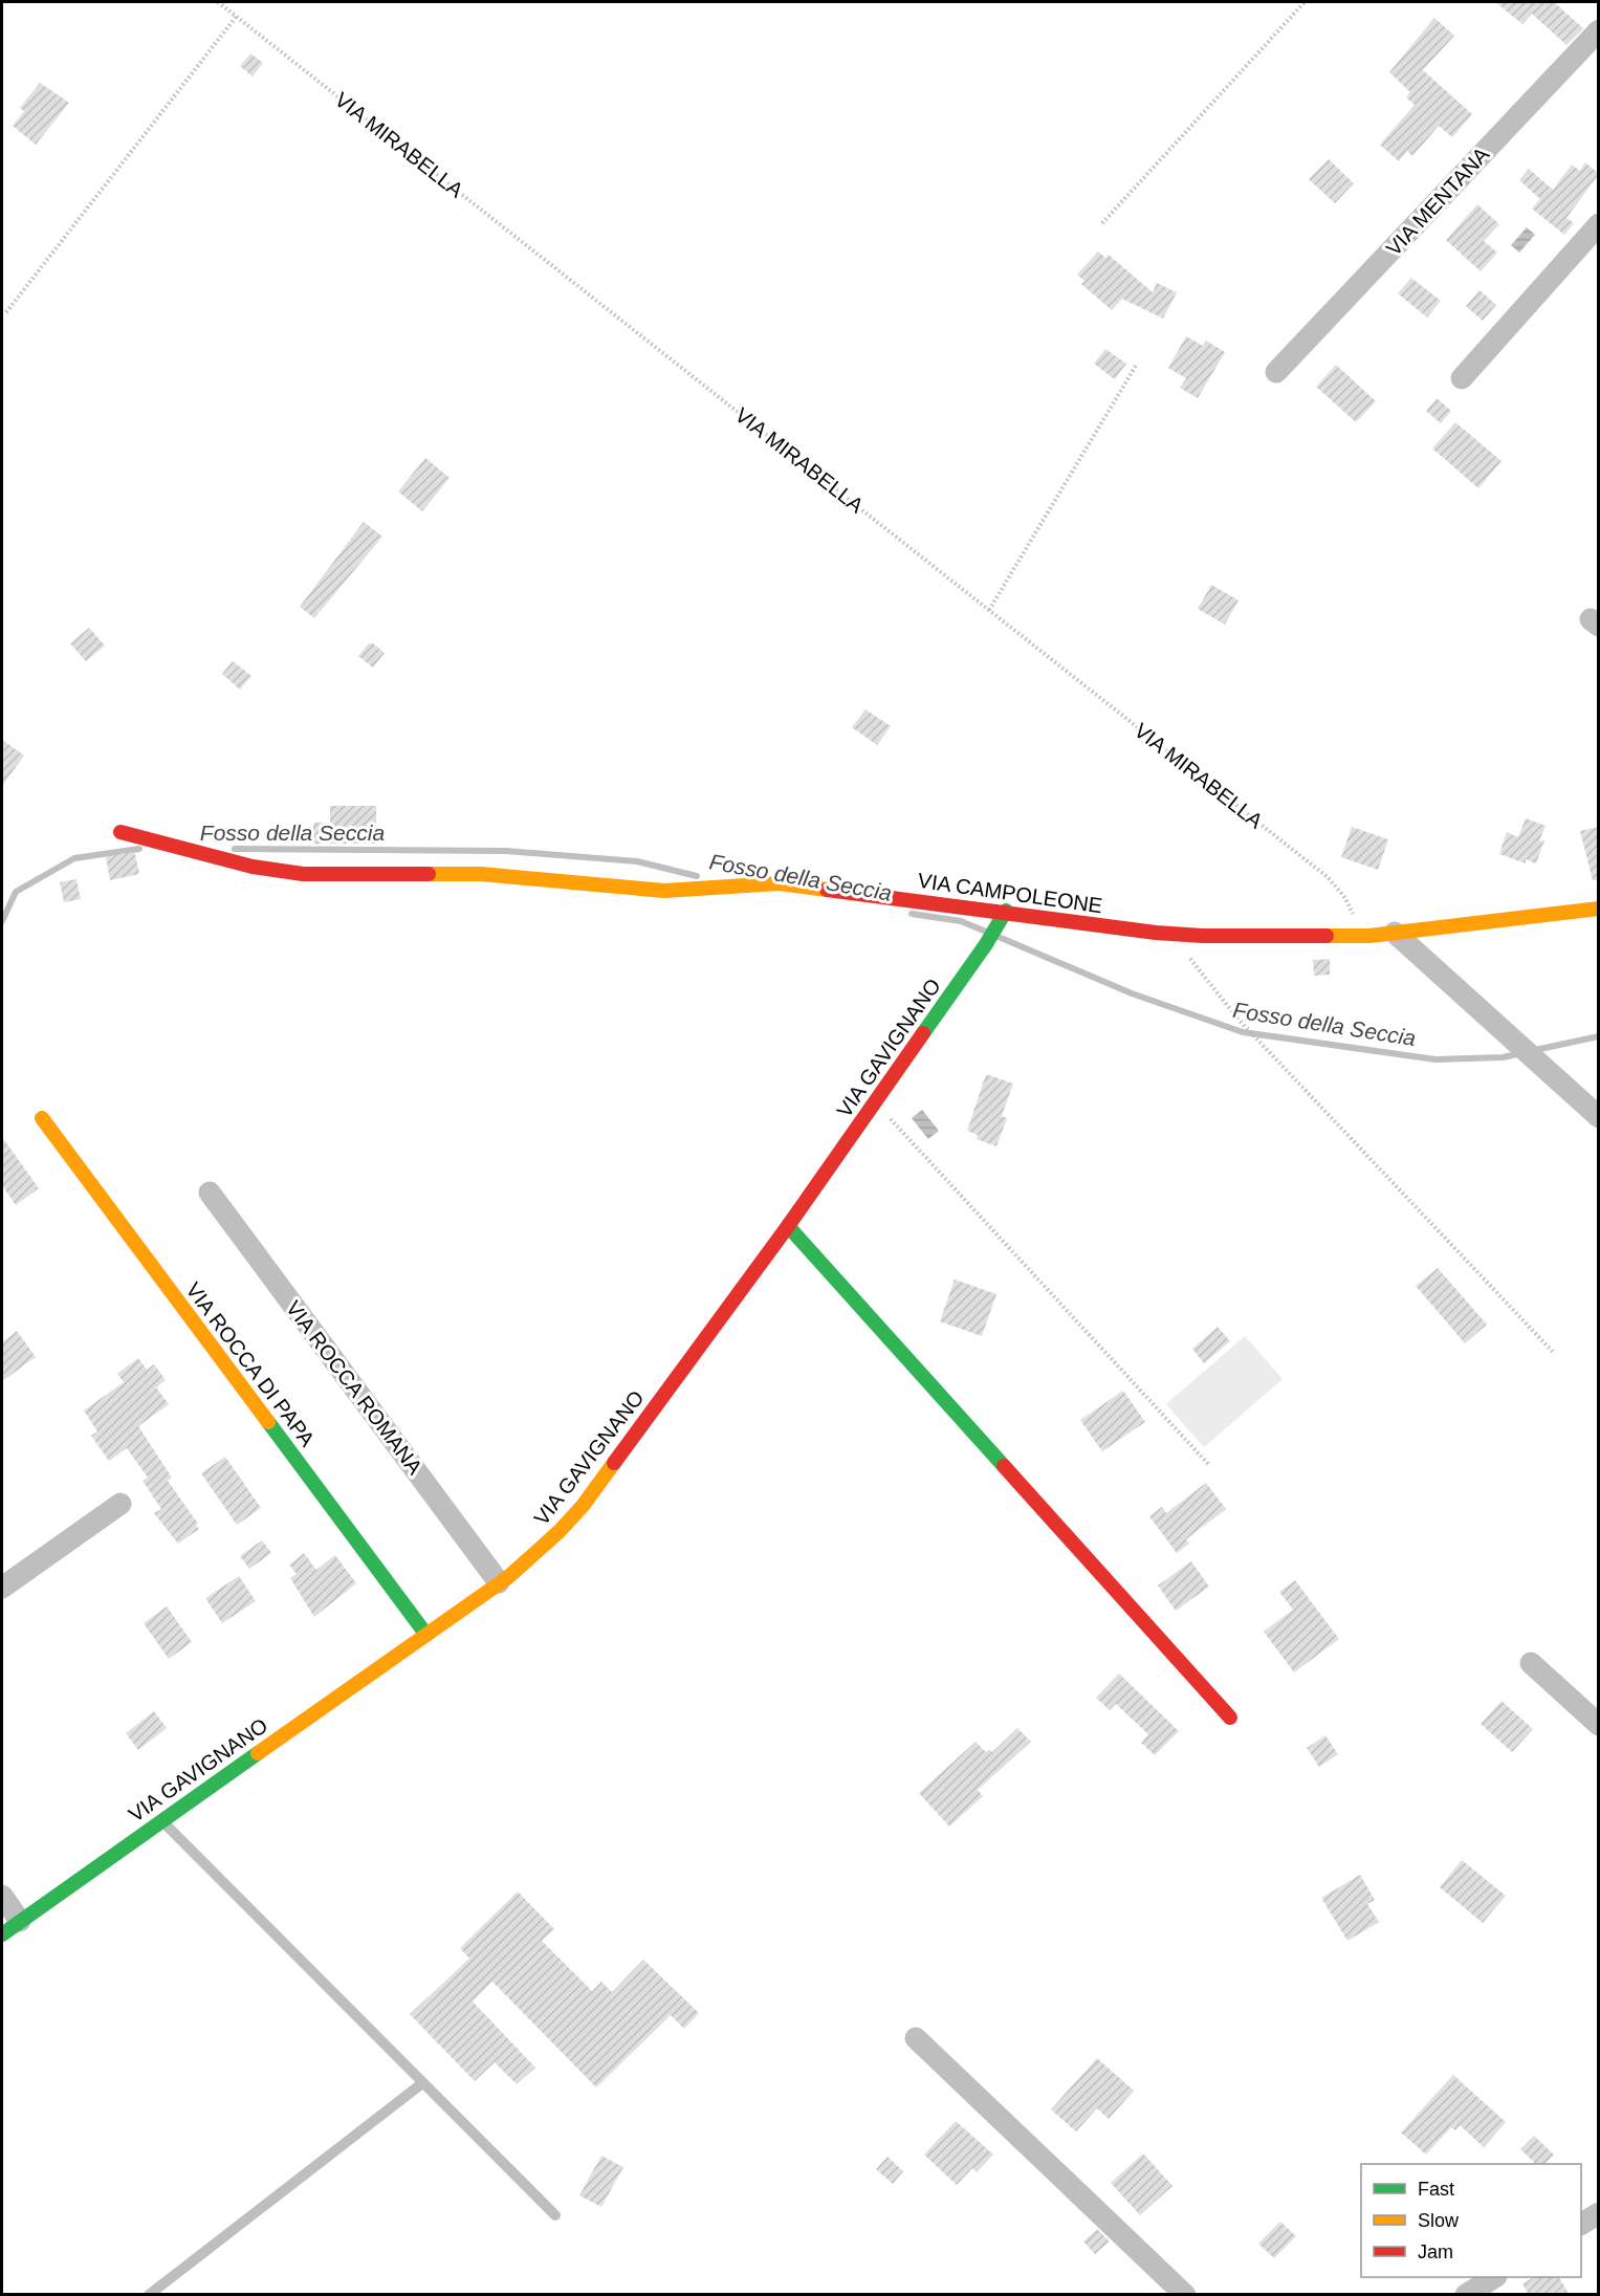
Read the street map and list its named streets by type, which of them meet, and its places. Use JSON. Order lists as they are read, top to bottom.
{
  "streets": {
    "street": [
      "VIA MENTANA",
      "VIA CAMPOLEONE",
      "VIA GAVIGNANO",
      "VIA ROCCA DI PAPA",
      "VIA ROCCA ROMANA"
    ],
    "path": ["VIA MIRABELLA"]
  },
  "crossings": [
    ["VIA MIRABELLA", "VIA CAMPOLEONE"],
    ["VIA CAMPOLEONE", "VIA GAVIGNANO"],
    ["VIA GAVIGNANO", "VIA ROCCA DI PAPA"],
    ["VIA GAVIGNANO", "VIA ROCCA ROMANA"]
  ],
  "water": ["Fosso della Seccia"],
  "legend": ["Fast", "Slow", "Jam"]
}
